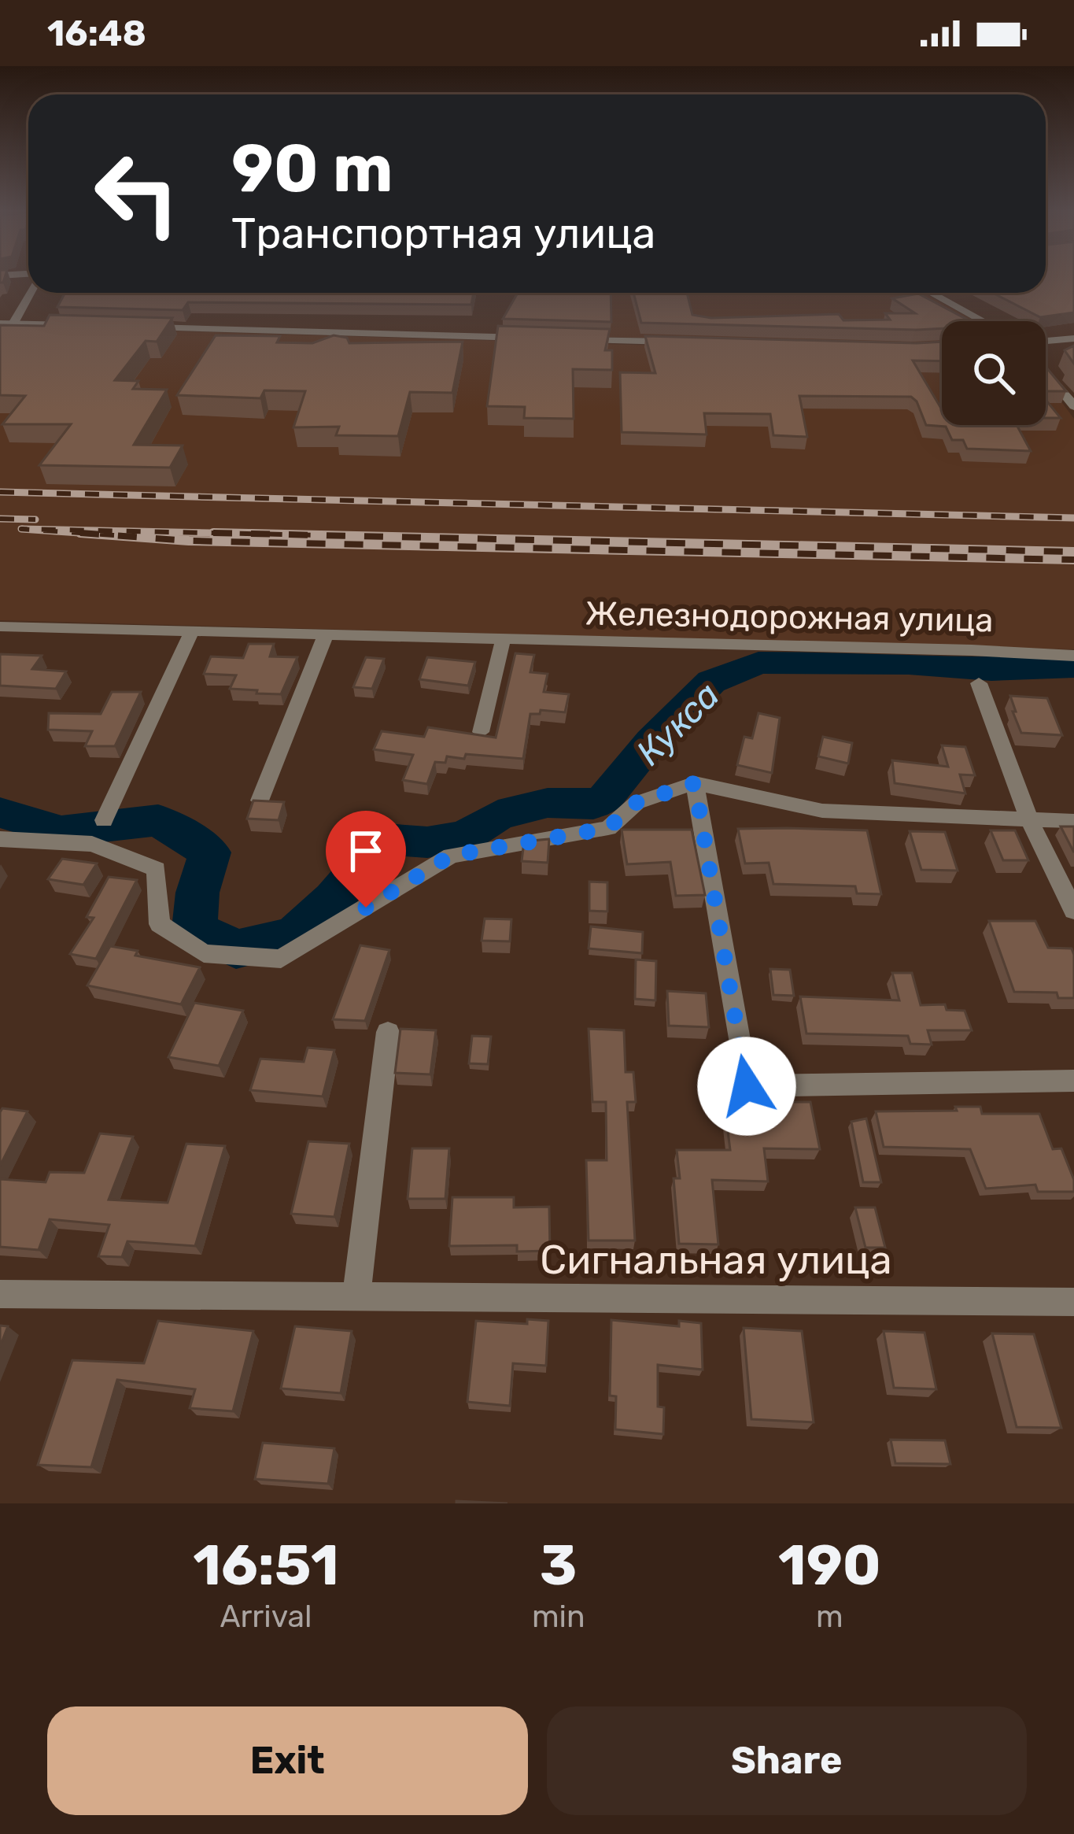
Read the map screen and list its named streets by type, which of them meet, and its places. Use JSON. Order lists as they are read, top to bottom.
{
  "streets": {
    "street": ["Железнодорожная улица", "Сигнальная улица"]
  },
  "water": ["Кукса"],
  "page": {
    "status": "16:48",
    "turn": ["90 m", "Транспортная улица"],
    "eta": [
      "16:51",
      "Arrival",
      "3",
      "min",
      "190",
      "m"
    ],
    "buttons": ["Exit", "Share"]
  }
}
